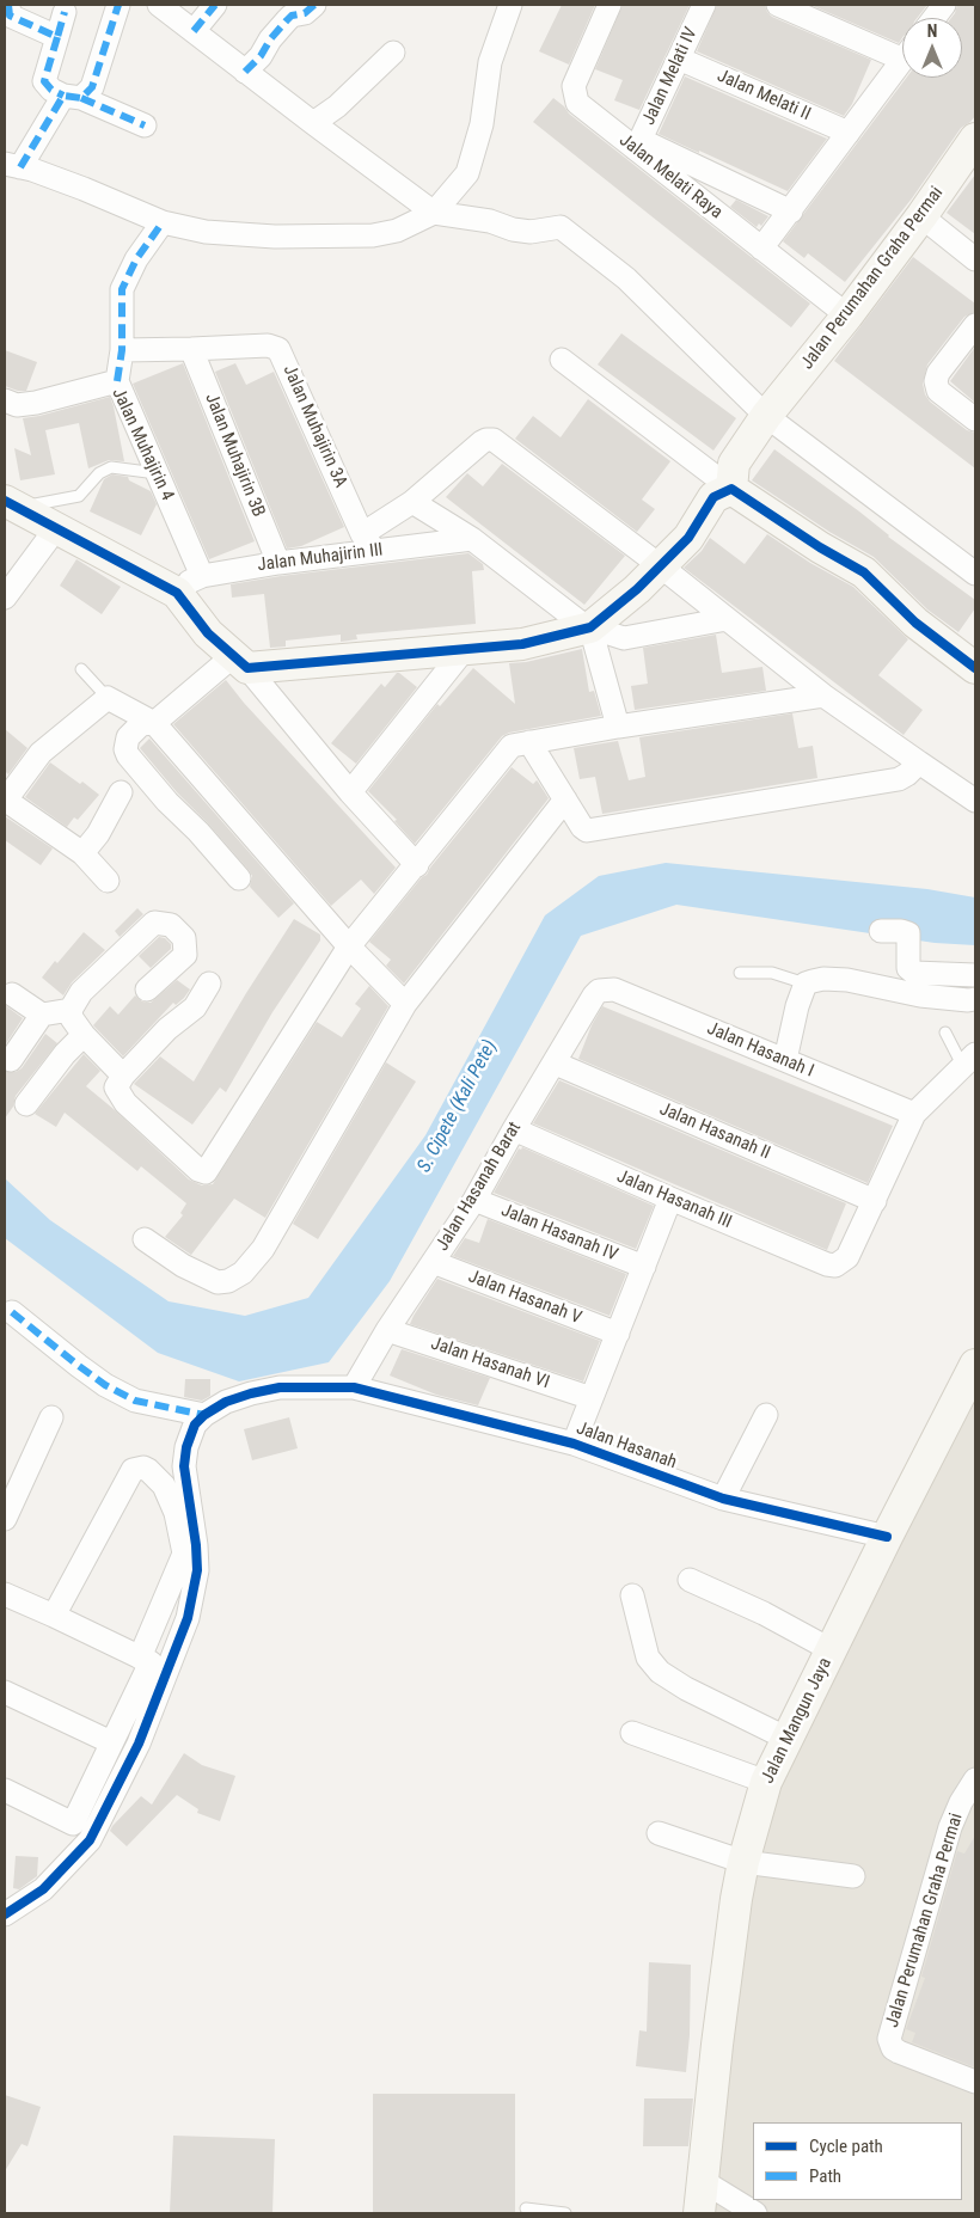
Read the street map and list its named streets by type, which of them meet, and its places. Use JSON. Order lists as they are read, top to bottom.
{
  "streets": {
    "street": [
      "Jalan Melati IV",
      "Jalan Melati II",
      "Jalan Melati Raya",
      "Jalan Perumahan Graha Permai",
      "Jalan Muhajirin 3A",
      "Jalan Muhajirin 4",
      "Jalan Muhajirin 3B",
      "Jalan Muhajirin III",
      "Jalan Hasanah I",
      "Jalan Hasanah II",
      "Jalan Hasanah Barat",
      "Jalan Hasanah III",
      "Jalan Hasanah IV",
      "Jalan Hasanah V",
      "Jalan Hasanah VI",
      "Jalan Hasanah",
      "Jalan Mangun Jaya"
    ]
  },
  "crossings": [
    ["Jalan Melati IV", "Jalan Melati II"],
    ["Jalan Melati IV", "Jalan Melati Raya"],
    ["Jalan Melati Raya", "Jalan Perumahan Graha Permai"],
    ["Jalan Muhajirin 3A", "Jalan Muhajirin 3B"],
    ["Jalan Muhajirin 3A", "Jalan Muhajirin III"],
    ["Jalan Muhajirin 4", "Jalan Muhajirin III"],
    ["Jalan Muhajirin 3B", "Jalan Muhajirin III"],
    ["Jalan Hasanah I", "Jalan Hasanah Barat"],
    ["Jalan Hasanah II", "Jalan Hasanah Barat"],
    ["Jalan Hasanah II", "Jalan Hasanah III"],
    ["Jalan Hasanah Barat", "Jalan Hasanah III"],
    ["Jalan Hasanah Barat", "Jalan Hasanah IV"],
    ["Jalan Hasanah Barat", "Jalan Hasanah V"],
    ["Jalan Hasanah Barat", "Jalan Hasanah VI"],
    ["Jalan Hasanah Barat", "Jalan Hasanah"],
    ["Jalan Hasanah", "Jalan Mangun Jaya"]
  ],
  "water": ["S. Cipete (Kali Pete)"],
  "legend": ["Cycle path", "Path"],
  "north": "top"
}
